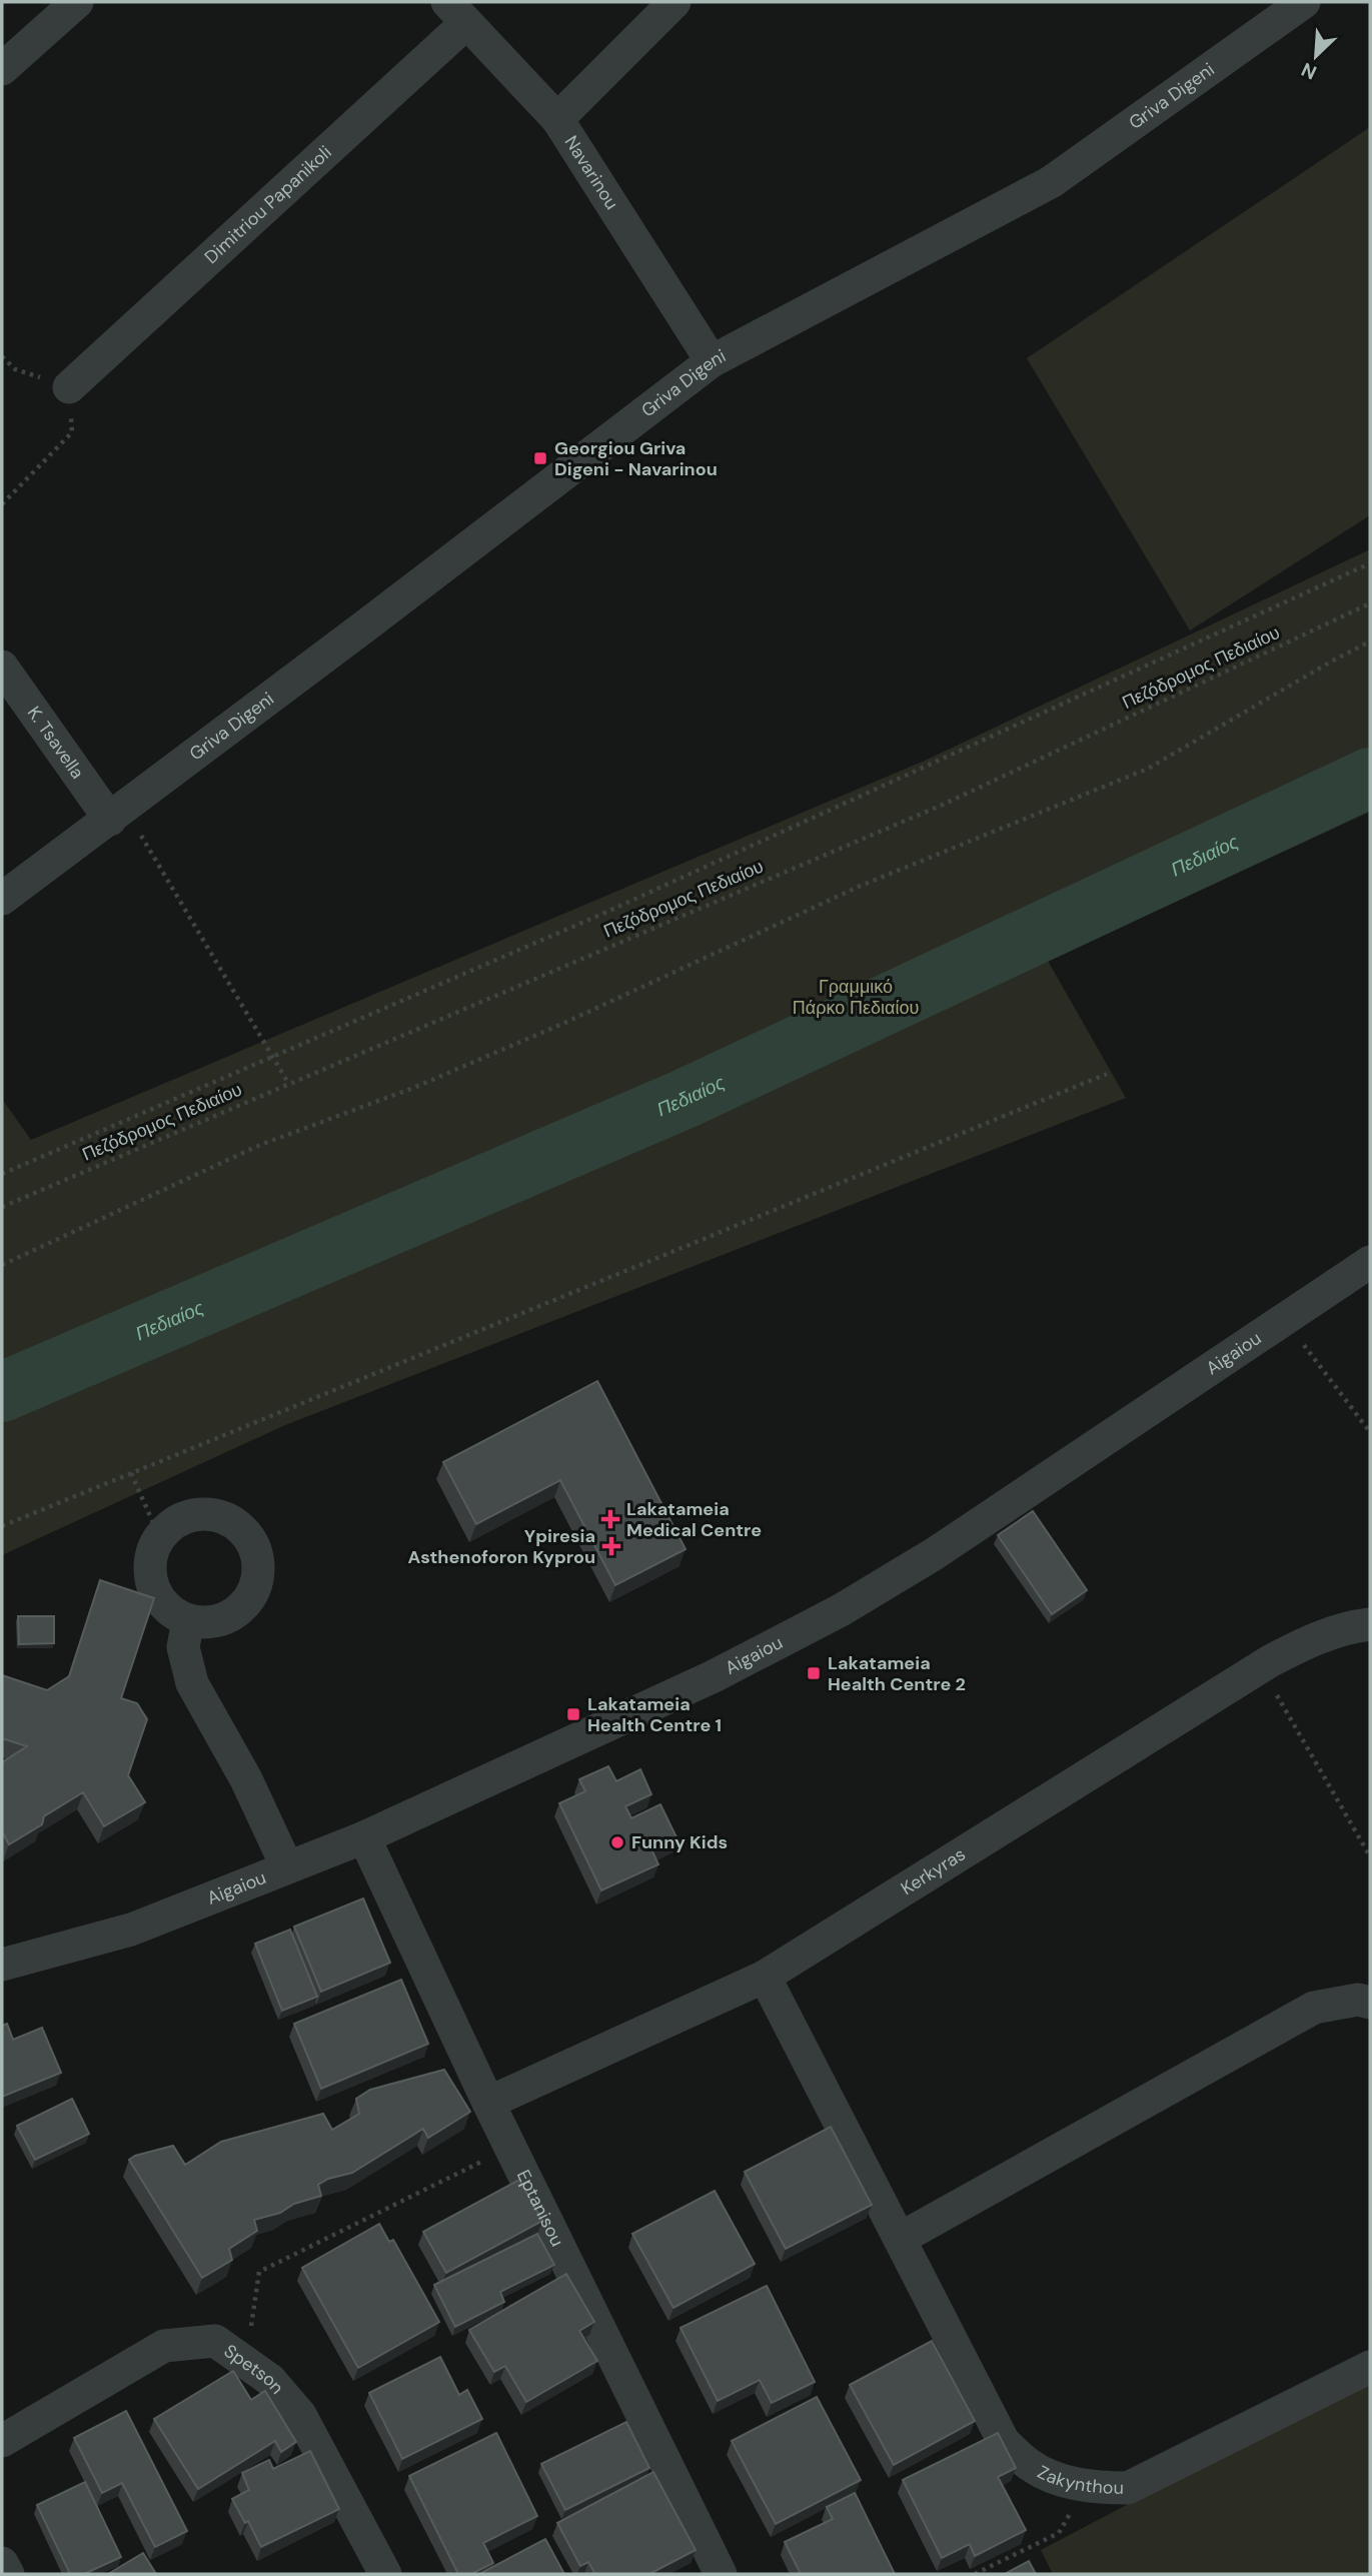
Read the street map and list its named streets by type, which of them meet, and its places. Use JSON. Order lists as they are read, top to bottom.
{
  "streets": {
    "street": [
      "Griva Digeni",
      "Navarinou",
      "Dimitriou Papanikoli",
      "K. Tsavella",
      "Aigaiou",
      "Kerkyras",
      "Eptanisou",
      "Spetson",
      "Zakynthou"
    ],
    "path": ["Πεζόδρομος Πεδιαίου"]
  },
  "crossings": [
    ["Griva Digeni", "Navarinou"],
    ["Griva Digeni", "K. Tsavella"],
    ["Navarinou", "Dimitriou Papanikoli"],
    ["Aigaiou", "Eptanisou"],
    ["Kerkyras", "Eptanisou"],
    ["Kerkyras", "Zakynthou"]
  ],
  "water": ["Πεδιαίος"],
  "parks": ["Γραμμικό Πάρκο Πεδιαίου"],
  "places": {
    "transit": ["Georgiou Griva Digeni - Navarinou", "Lakatameia Health Centre 2", "Lakatameia Health Centre 1"],
    "health": ["Lakatameia Medical Centre", "Ypiresia Asthenoforon Kyprou"],
    "other": ["Funny Kids"]
  },
  "north": "bottom left"
}
